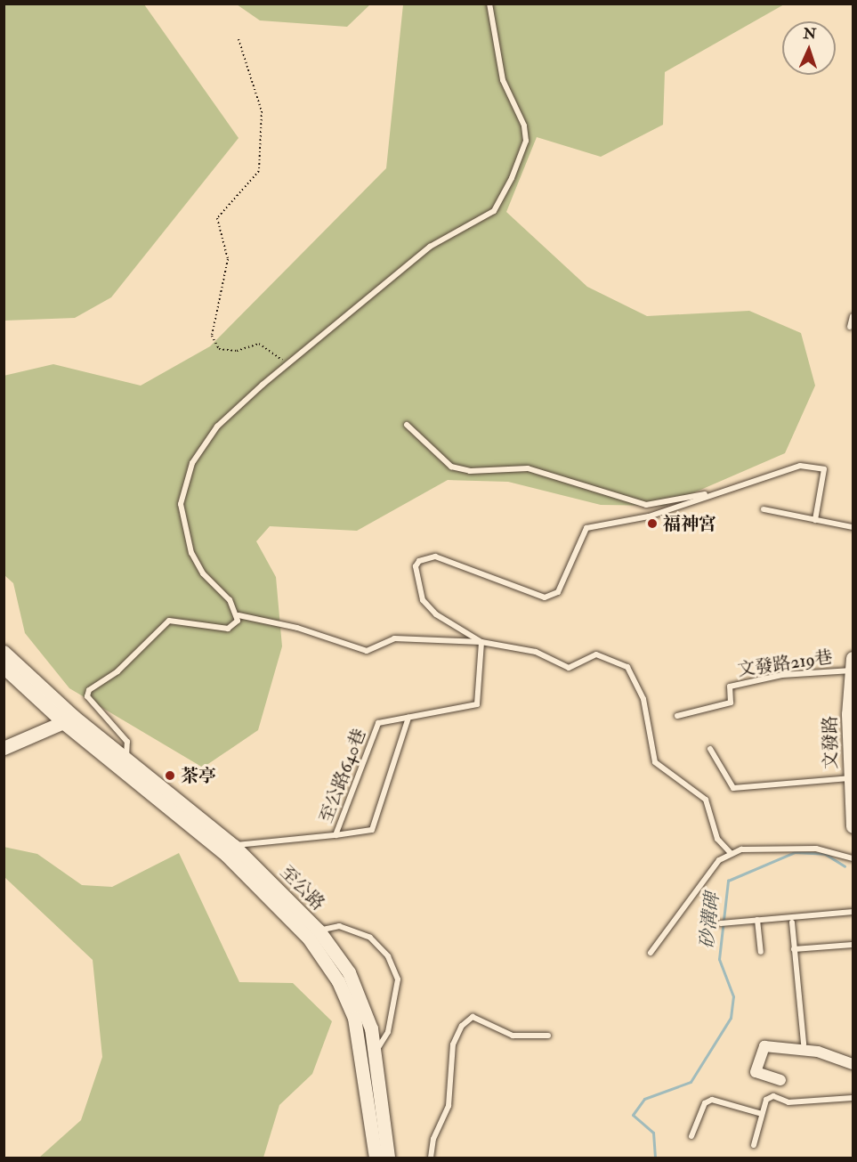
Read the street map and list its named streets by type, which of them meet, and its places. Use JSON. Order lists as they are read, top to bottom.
{
  "streets": {
    "street": ["文發路", "至公路"],
    "lane": ["文發路219巷", "至公路640巷"]
  },
  "crossings": [
    ["文發路219巷", "文發路"],
    ["至公路640巷", "至公路"]
  ],
  "water": ["砂溝碑"],
  "places": ["福神宮", "茶亭"],
  "north": "top"
}
